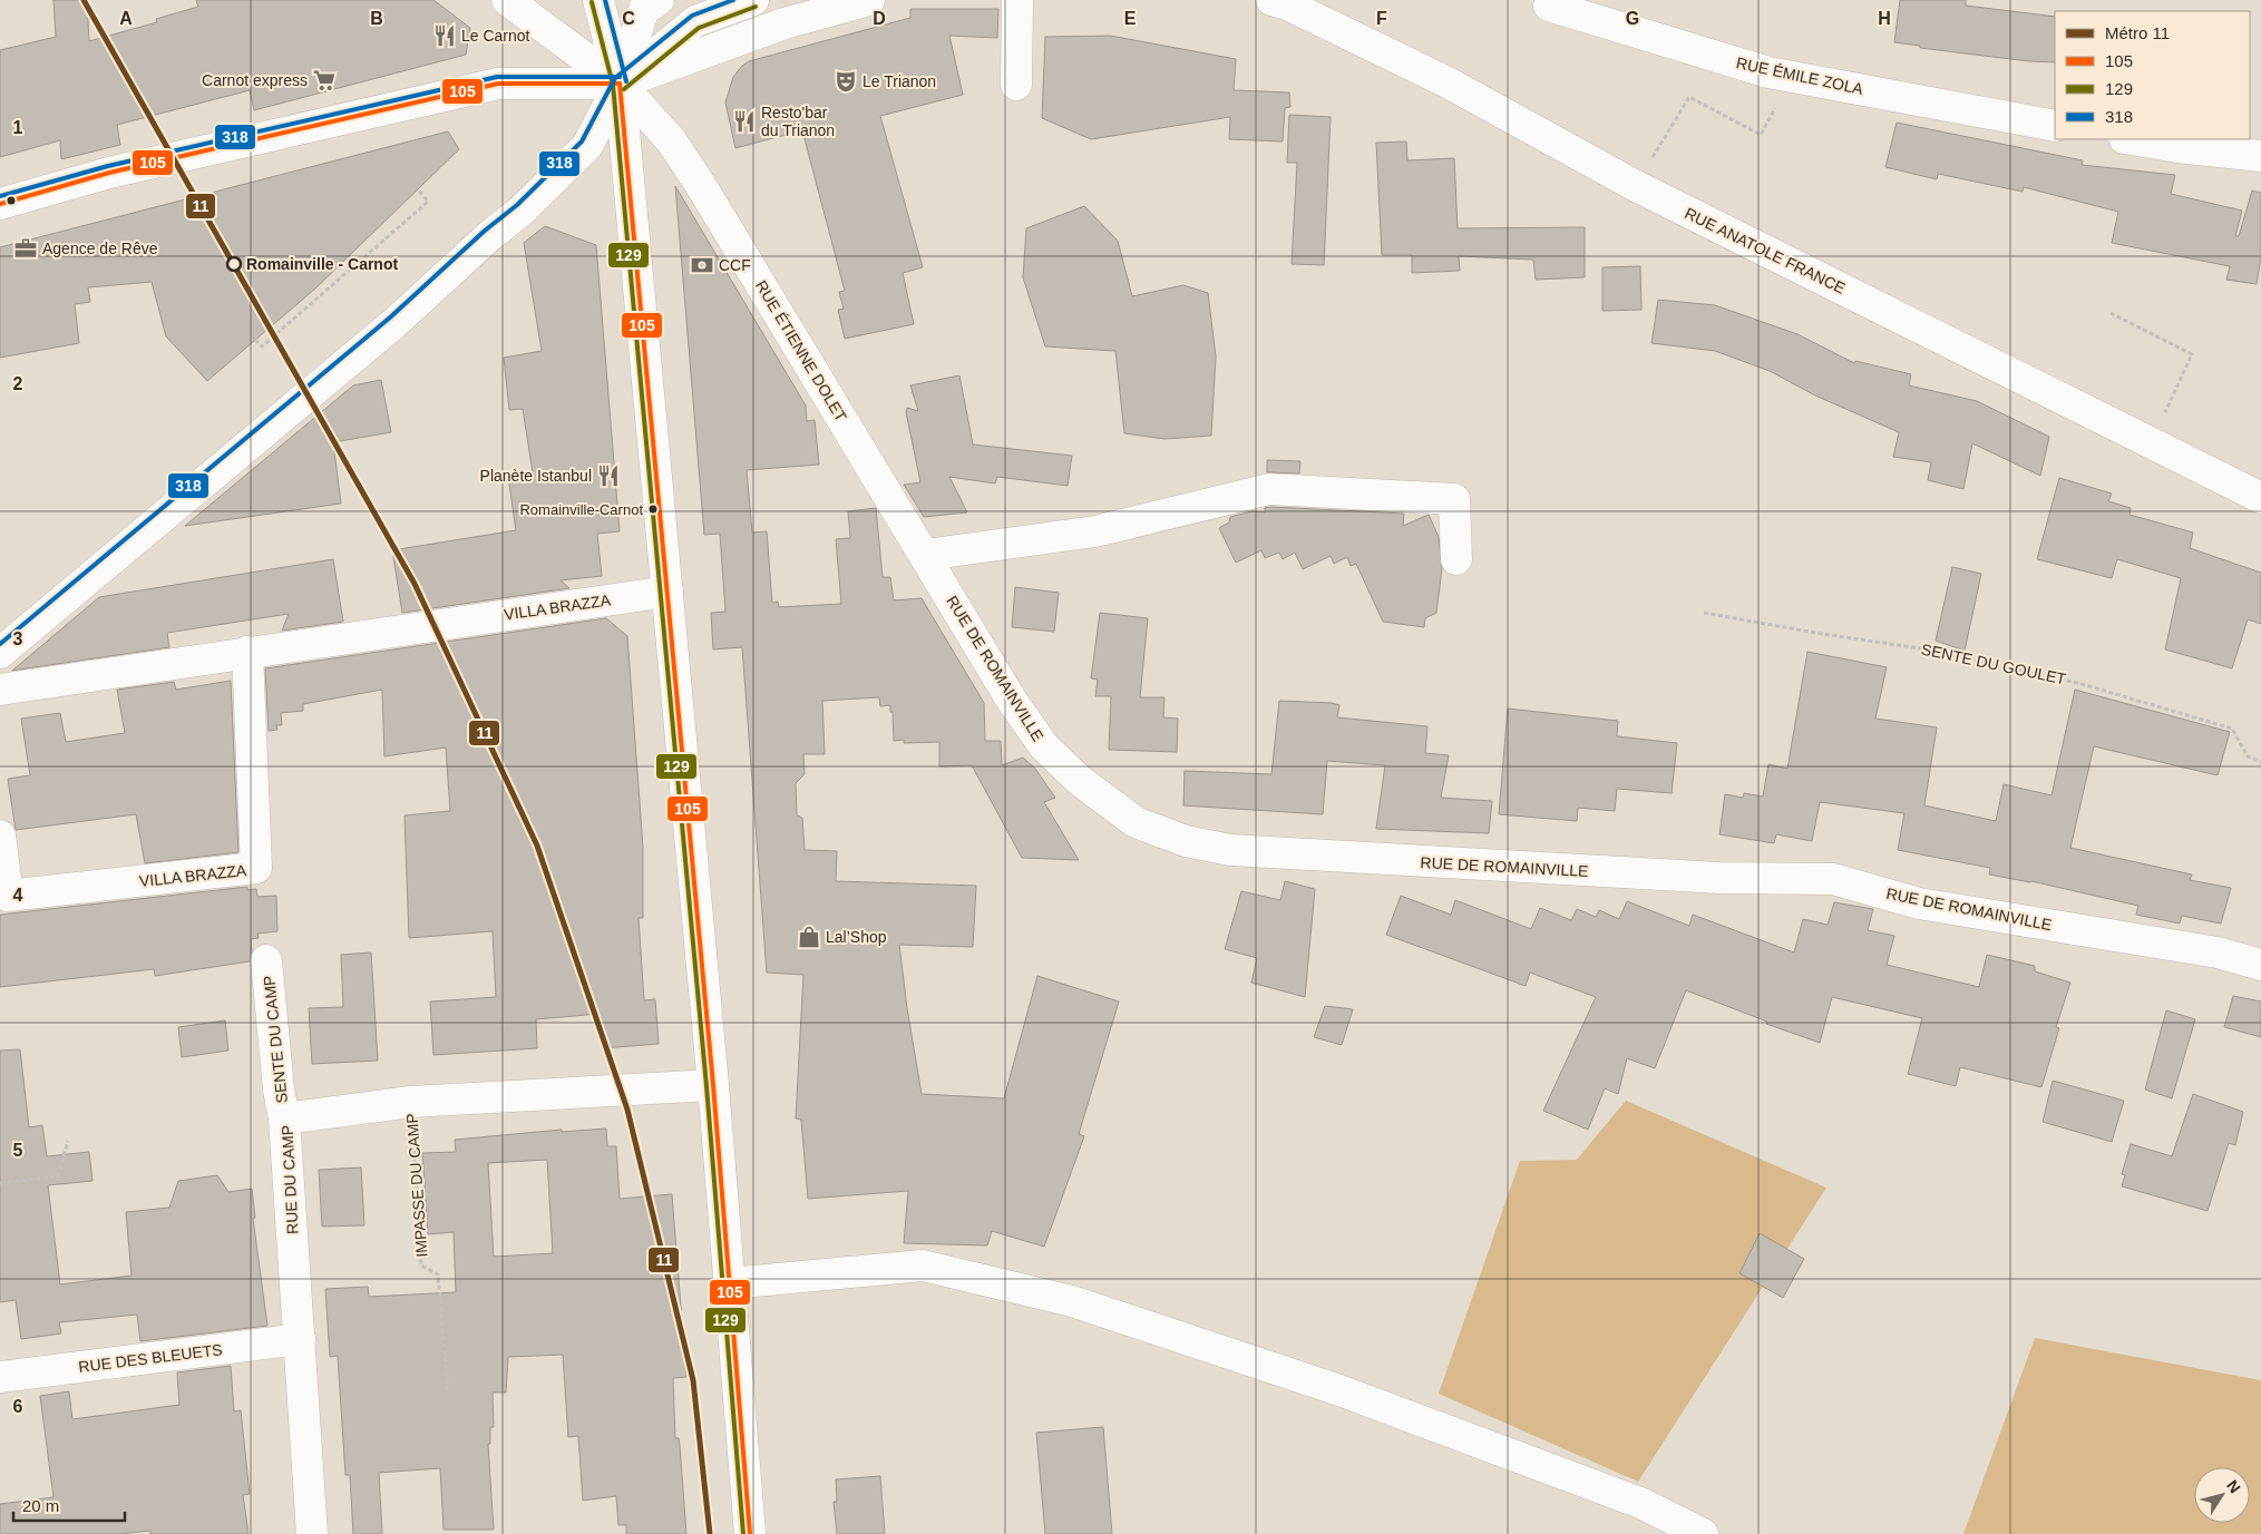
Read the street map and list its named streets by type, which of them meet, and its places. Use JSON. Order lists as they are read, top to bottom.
{
  "streets": {
    "street": [
      "RUE ÉMILE ZOLA",
      "RUE ANATOLE FRANCE",
      "RUE ÉTIENNE DOLET",
      "VILLA BRAZZA",
      "RUE DE ROMAINVILLE",
      "SENTE DU CAMP",
      "RUE DU CAMP",
      "RUE DES BLEUETS"
    ],
    "path": ["SENTE DU GOULET", "IMPASSE DU CAMP"]
  },
  "crossings": [
    ["RUE ÉTIENNE DOLET", "RUE DE ROMAINVILLE"],
    ["SENTE DU CAMP", "RUE DU CAMP"],
    ["RUE DU CAMP", "IMPASSE DU CAMP"],
    ["RUE DU CAMP", "RUE DES BLEUETS"]
  ],
  "places": {
    "restaurant": ["Le Carnot", "Resto'bar du Trianon", "Planète Istanbul"],
    "supermarket": ["Carnot express"],
    "theatre": ["Le Trianon"],
    "office": ["Agence de Rêve"],
    "other": ["Romainville - Carnot", "Romainville-Carnot"],
    "bank": ["CCF"],
    "shop": ["Lal’Shop"]
  },
  "lines": [
    "metro line 11",
    "transit line 318",
    "transit line 129",
    "transit line 105"
  ],
  "legend": [
    "Métro 11",
    "105",
    "129",
    "318"
  ],
  "scale_bar": "20 m",
  "north": "top right",
  "grid": {
    "columns": [
      "A",
      "B",
      "C",
      "D",
      "E",
      "F",
      "G",
      "H"
    ],
    "rows": [
      "1",
      "2",
      "3",
      "4",
      "5",
      "6"
    ]
  }
}
